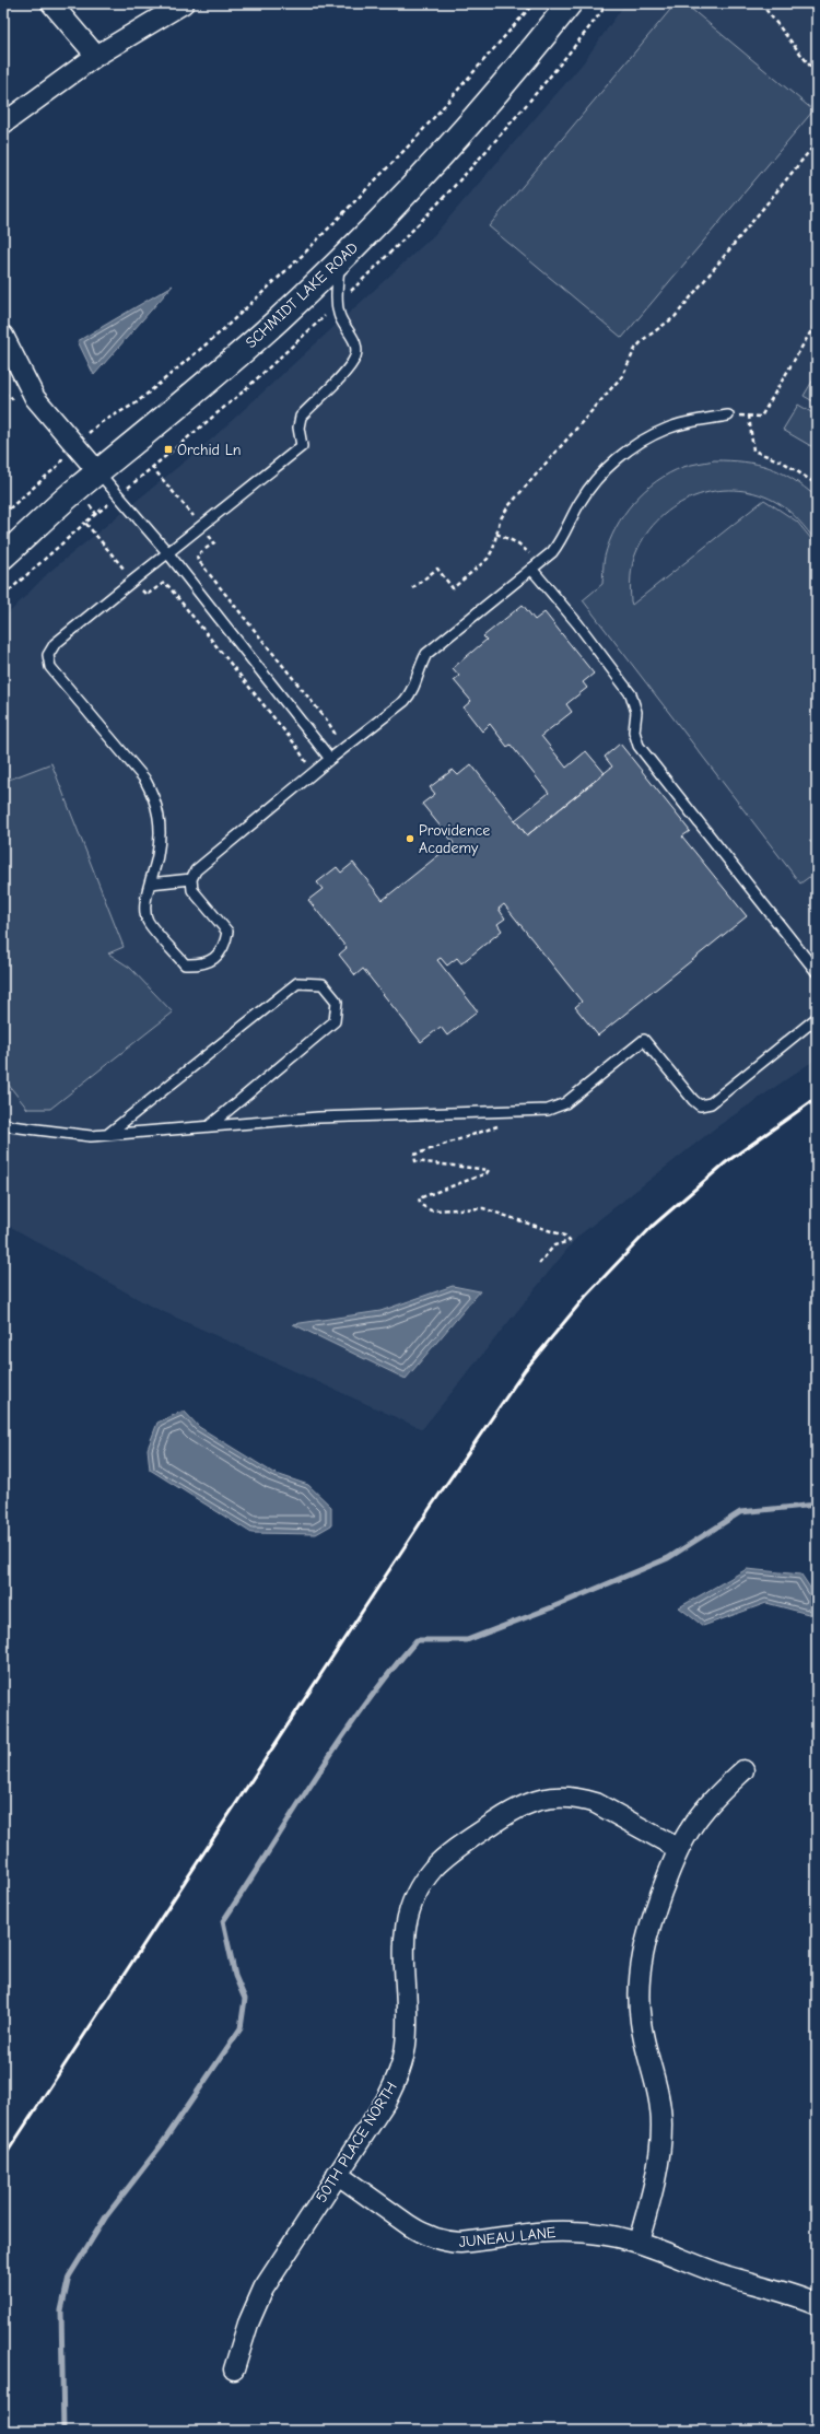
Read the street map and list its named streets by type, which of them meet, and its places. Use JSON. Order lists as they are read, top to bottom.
{
  "streets": {
    "street": ["SCHMIDT LAKE ROAD", "50TH PLACE NORTH", "JUNEAU LANE"]
  },
  "crossings": [
    ["50TH PLACE NORTH", "JUNEAU LANE"]
  ],
  "places": {
    "transit": ["Orchid Ln"],
    "other": ["Providence Academy"]
  }
}
